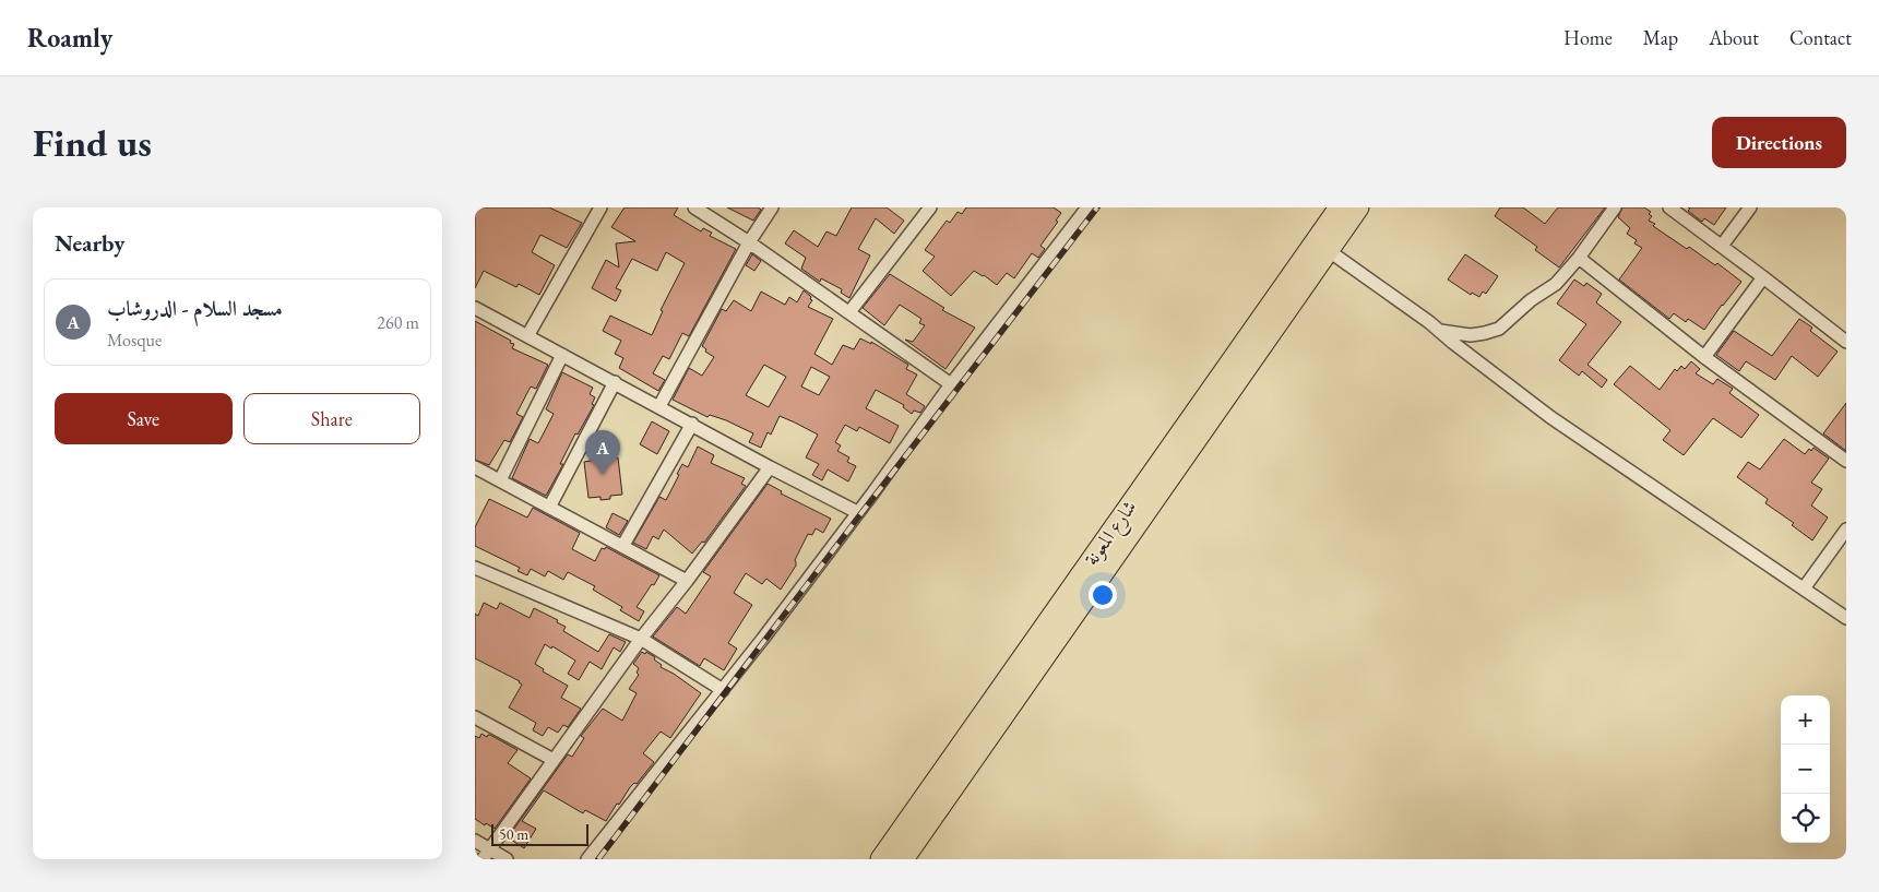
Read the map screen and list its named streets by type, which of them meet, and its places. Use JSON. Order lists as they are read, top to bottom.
{
  "streets": {
    "highway": ["شارع المعونة"]
  },
  "scale_bar": "50 m",
  "page": {
    "header": "Roamly",
    "nav": [
      "Home",
      "Map",
      "About",
      "Contact"
    ],
    "buttons": [
      "Directions",
      ["Save", "Share"]
    ],
    "title": "Find us",
    "heading": "Nearby",
    "list": [
      {
        "mark": "A",
        "name": "مسجد السلام - الدروشاب",
        "note": "Mosque",
        "value": "260 m"
      }
    ],
    "pins": "A",
    "map_buttons": ["+", "−"],
    "scale": "50 m"
  }
}
